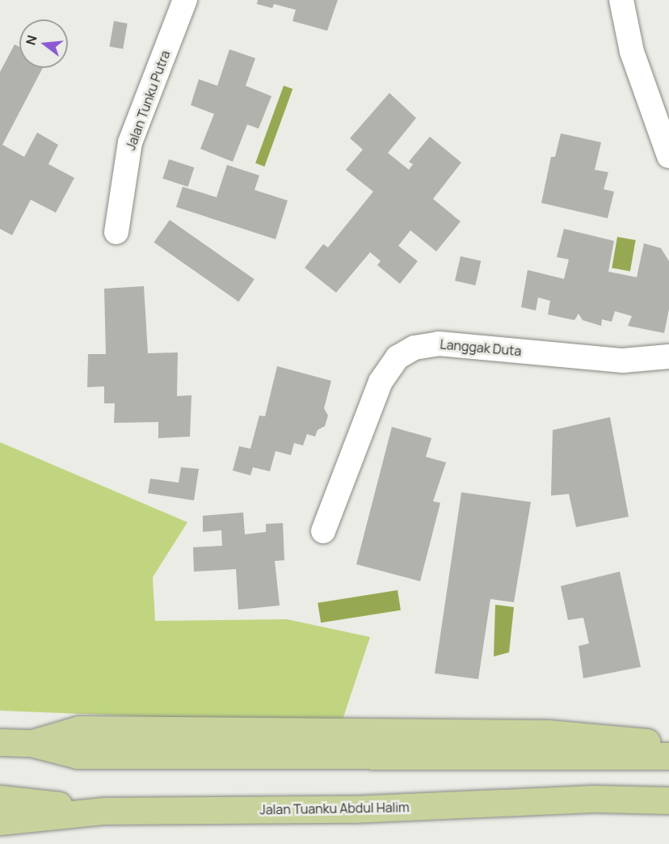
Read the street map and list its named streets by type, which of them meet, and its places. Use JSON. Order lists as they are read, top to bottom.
{
  "streets": {
    "main road": ["Jalan Tuanku Abdul Halim"],
    "street": ["Jalan Tunku Putra", "Langgak Duta"]
  },
  "north": "left"
}
